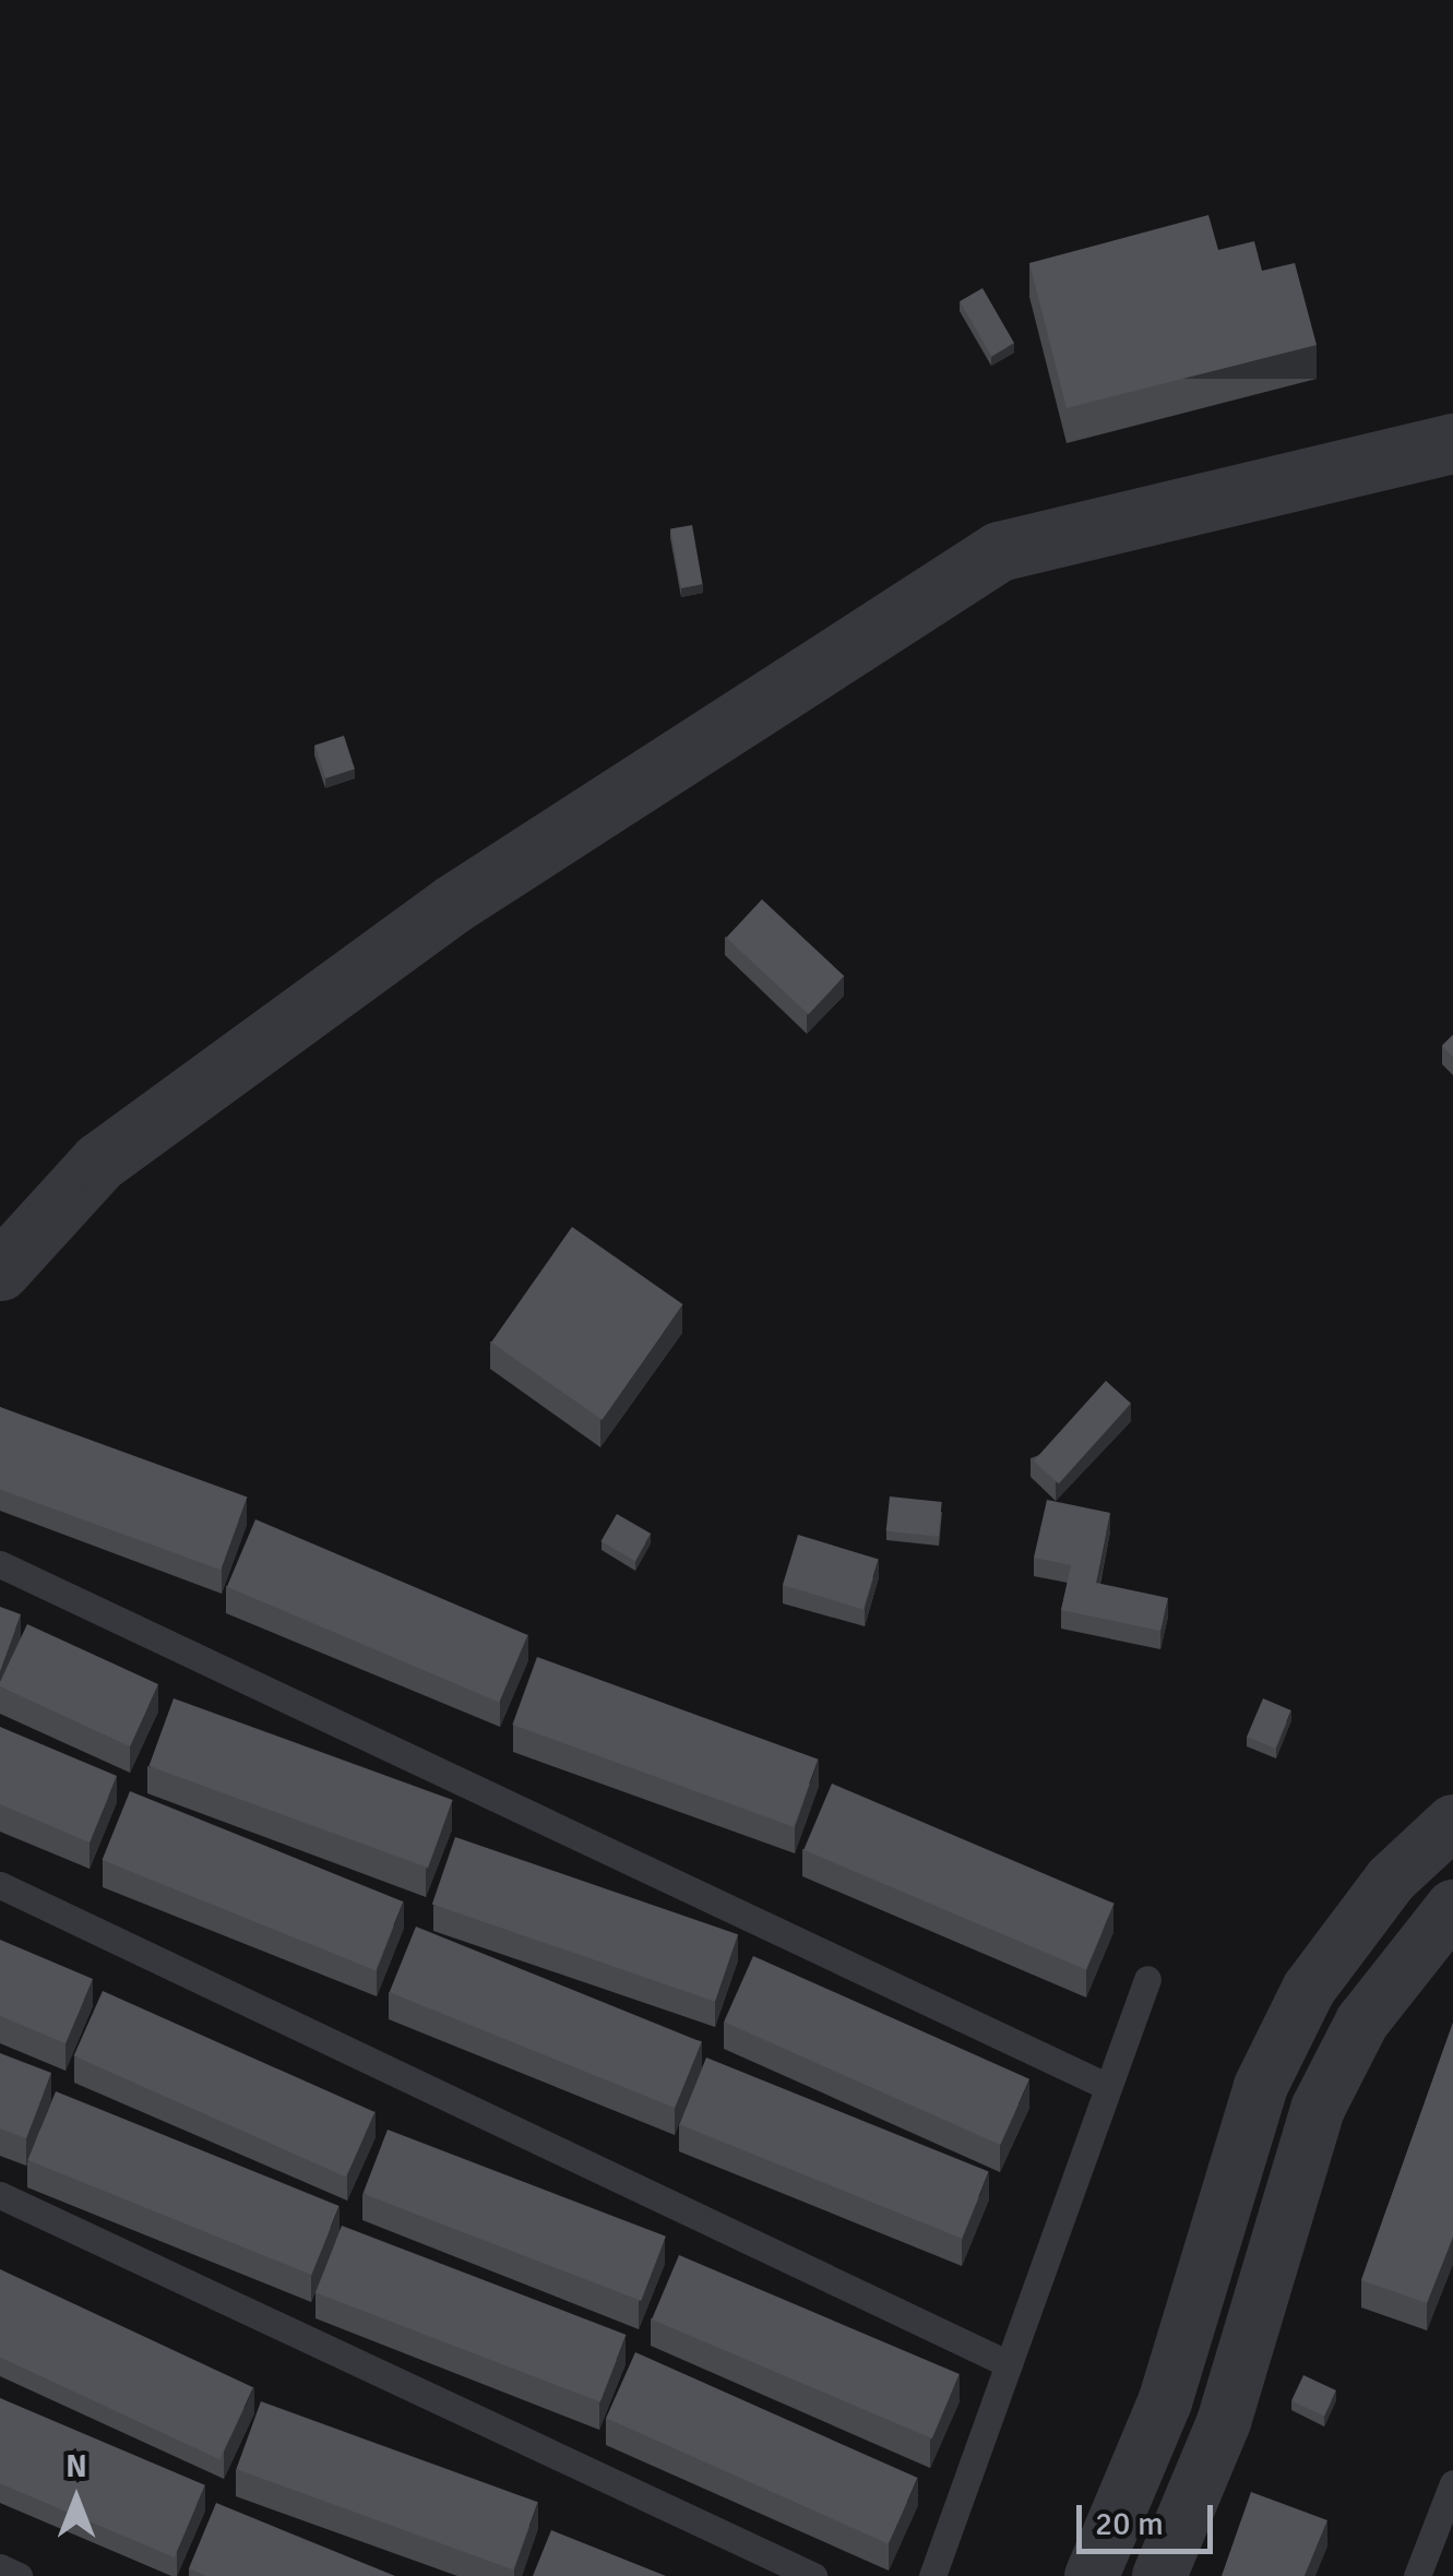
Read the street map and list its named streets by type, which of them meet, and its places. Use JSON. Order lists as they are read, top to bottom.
{
  "scale_bar": "20 m",
  "north": "top"
}
